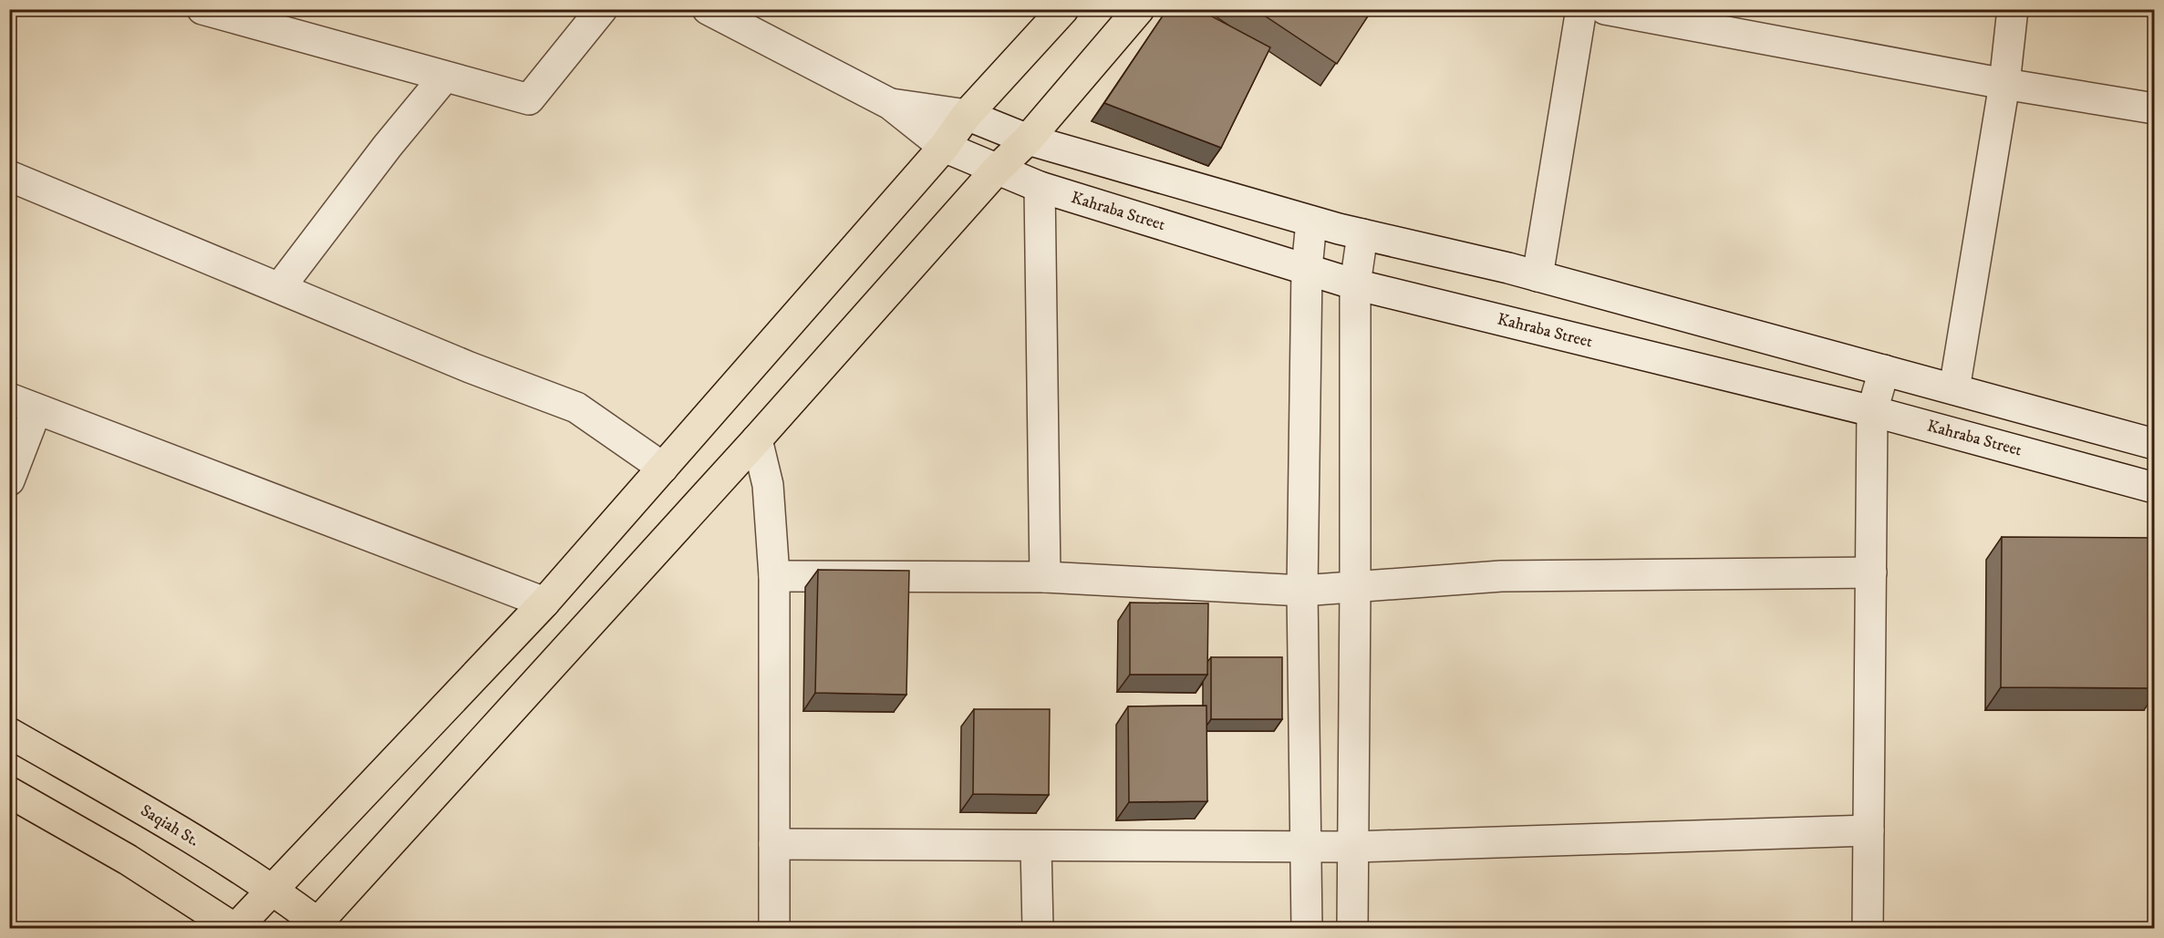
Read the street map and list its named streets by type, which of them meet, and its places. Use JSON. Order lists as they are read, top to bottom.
{
  "streets": {
    "main road": ["Saqiah St."],
    "street": ["Kahraba Street"]
  }
}
